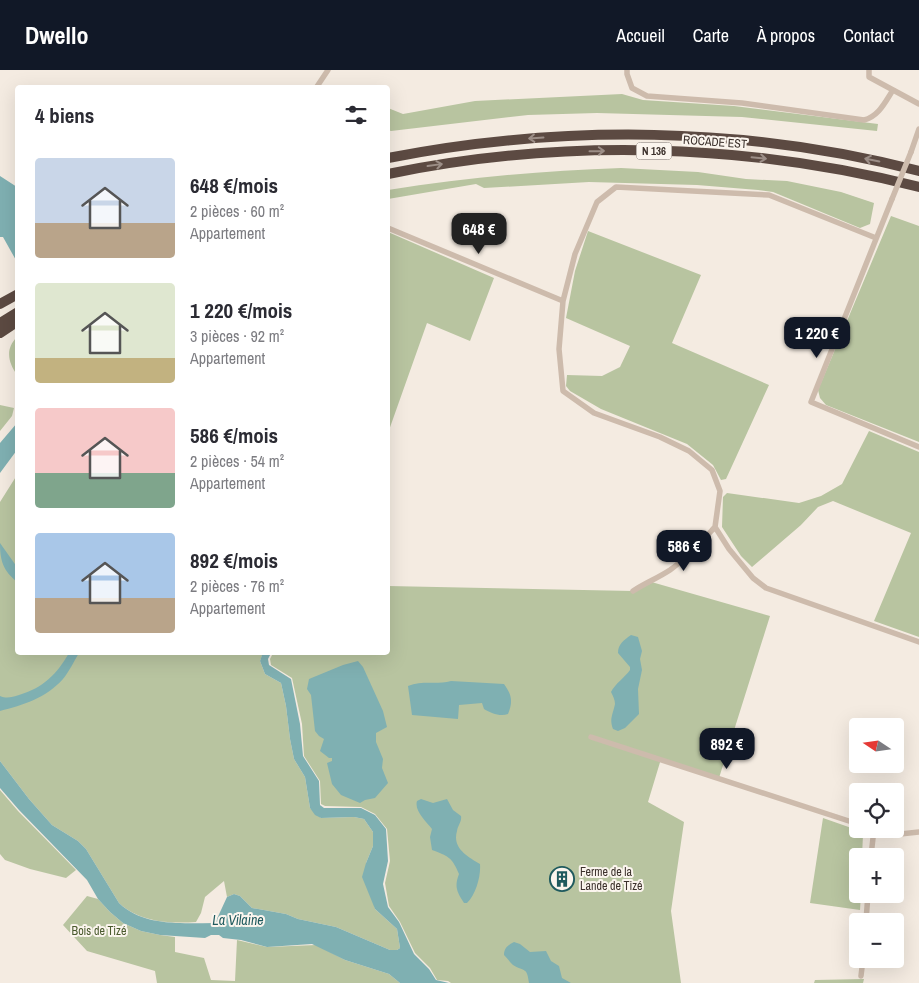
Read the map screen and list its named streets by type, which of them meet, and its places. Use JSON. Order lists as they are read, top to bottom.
{
  "streets": {
    "highway": ["ROCADE EST", "N 136"]
  },
  "water": ["La Vilaine"],
  "parks": ["Bois de Tizé"],
  "places": {
    "building": ["Ferme de la Lande de Tizé"]
  },
  "north": "left",
  "page": {
    "header": "Dwello",
    "nav": [
      "Accueil",
      "Carte",
      "À propos",
      "Contact"
    ],
    "heading": "4 biens",
    "list": [
      {
        "name": "648 €/mois",
        "note": "2 pièces · 60 m² · Appartement"
      },
      {
        "name": "1 220 €/mois",
        "note": "3 pièces · 92 m² · Appartement"
      },
      {
        "name": "586 €/mois",
        "note": "2 pièces · 54 m² · Appartement"
      },
      {
        "name": "892 €/mois",
        "note": "2 pièces · 76 m² · Appartement"
      }
    ],
    "price": [
      "648 €",
      "1 220 €",
      "586 €",
      "892 €"
    ],
    "map_buttons": ["+", "−"]
  }
}
